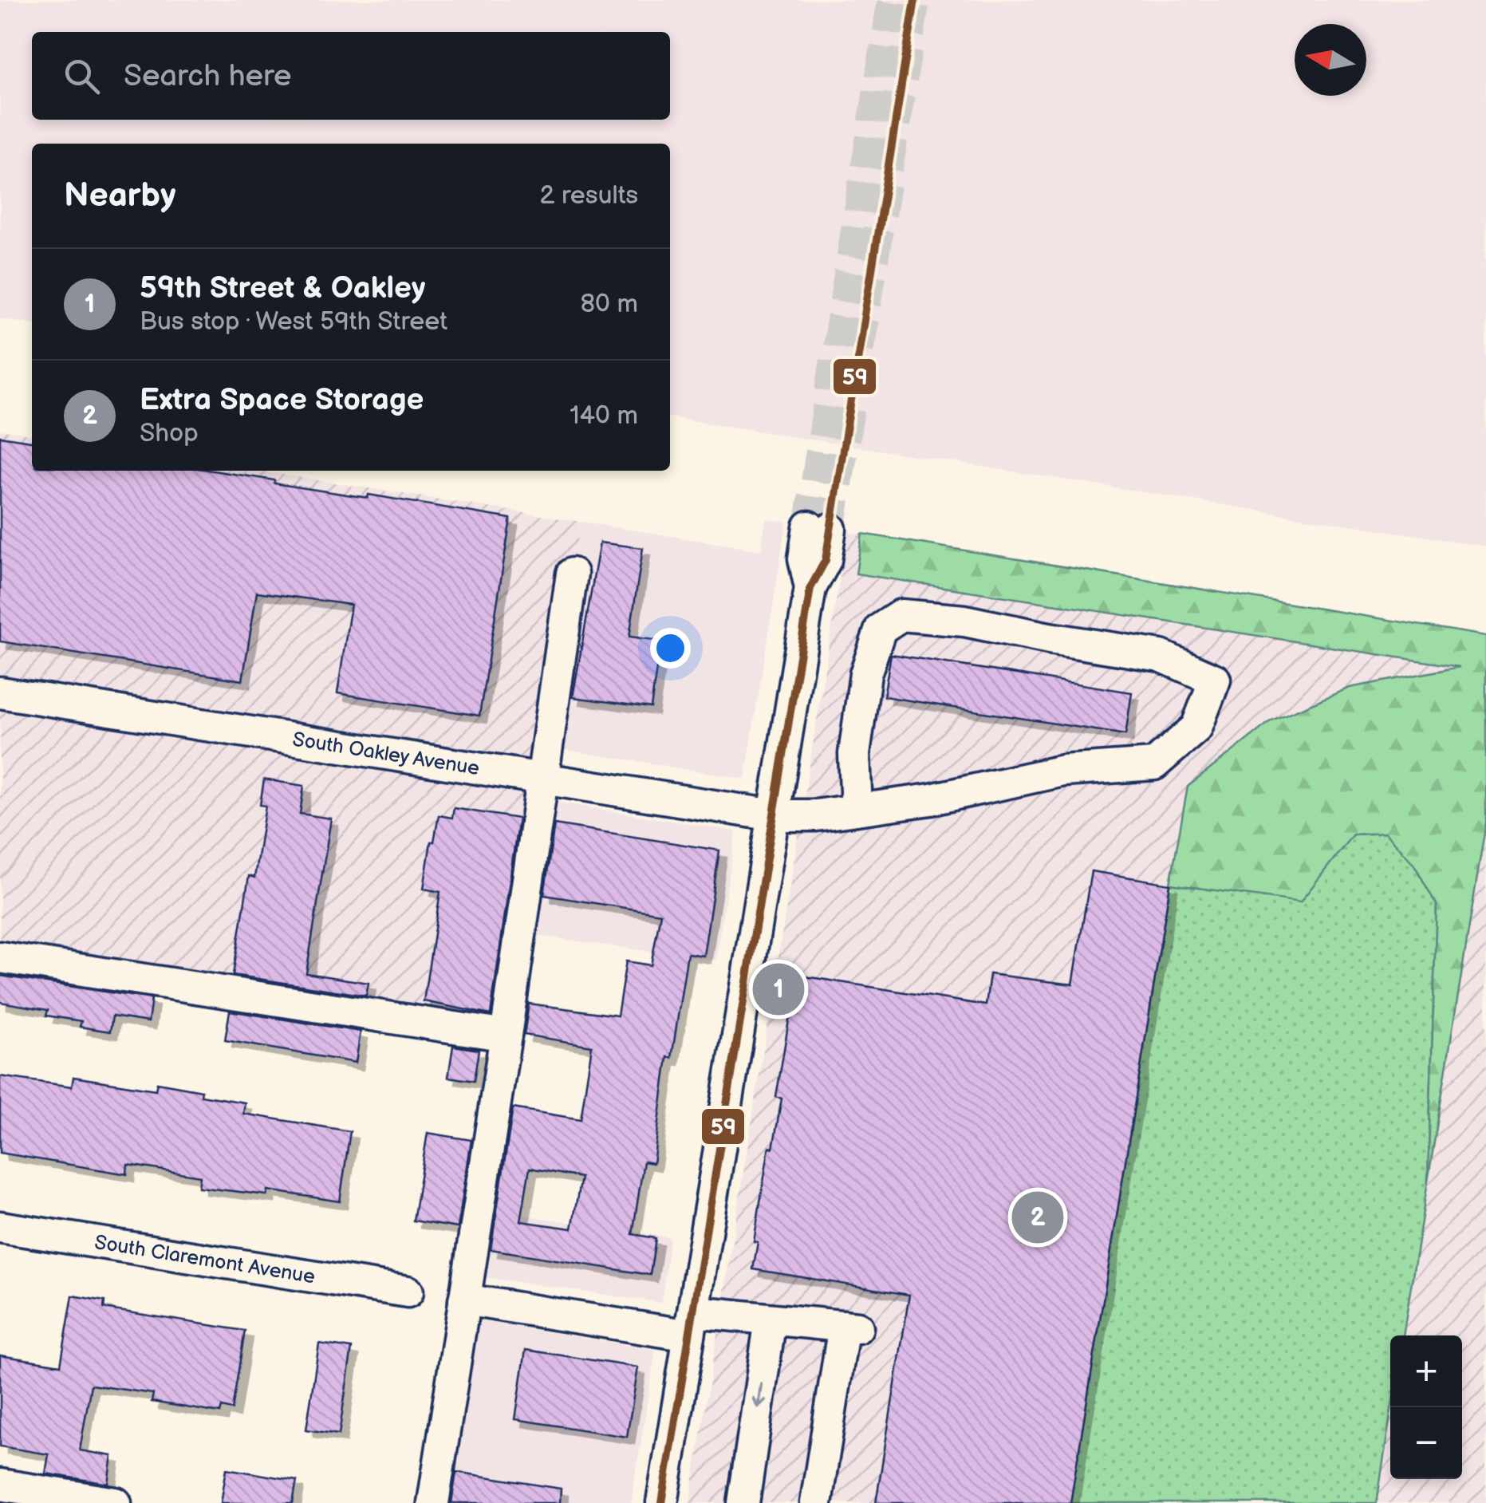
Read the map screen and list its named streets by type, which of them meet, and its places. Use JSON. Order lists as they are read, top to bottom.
{
  "streets": {
    "street": ["South Oakley Avenue", "South Claremont Avenue"]
  },
  "lines": ["transit line 59"],
  "north": "left",
  "page": {
    "search": "Search here",
    "heading": ["Nearby", "2 results"],
    "list": [
      {
        "mark": "1",
        "name": "59th Street & Oakley",
        "note": "Bus stop · West 59th Street",
        "value": "80 m"
      },
      {
        "mark": "2",
        "name": "Extra Space Storage",
        "note": "Shop",
        "value": "140 m"
      }
    ],
    "pins": ["1", "2"],
    "map_buttons": ["+", "−"]
  }
}
